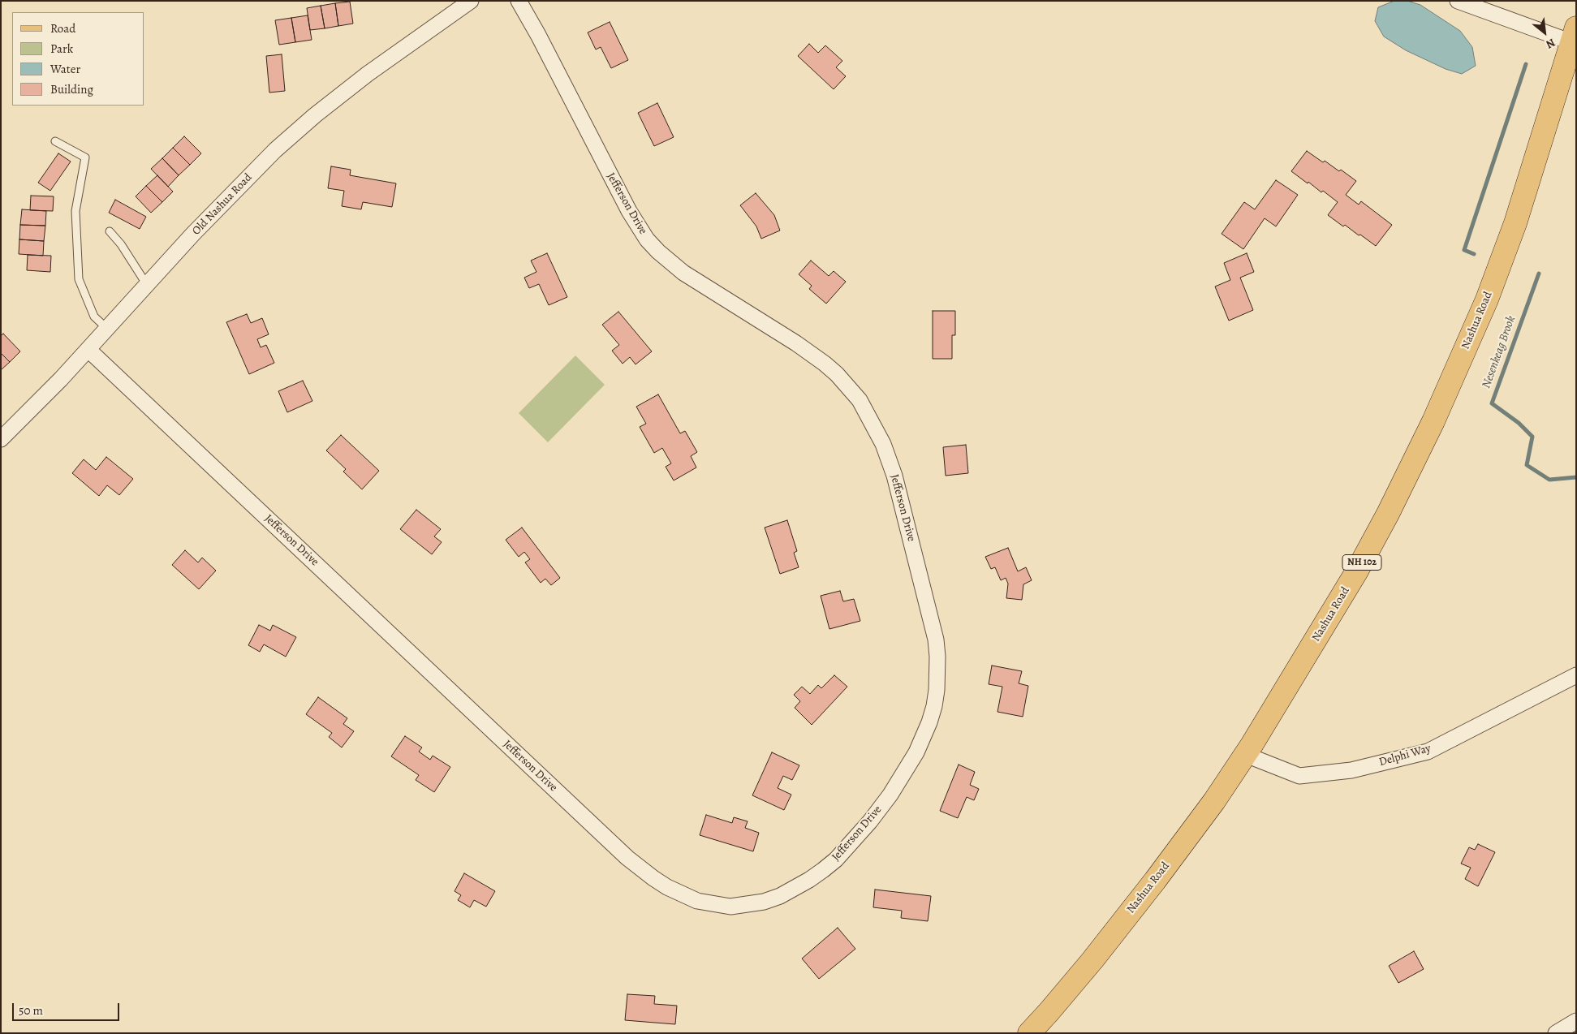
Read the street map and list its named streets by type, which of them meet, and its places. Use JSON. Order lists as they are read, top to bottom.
{
  "streets": {
    "main road": ["Nashua Road", "NH 102"],
    "street": ["Jefferson Drive", "Old Nashua Road", "Delphi Way"]
  },
  "crossings": [
    ["Jefferson Drive", "Old Nashua Road"],
    ["Nashua Road", "Delphi Way"]
  ],
  "water": ["Nesenkeag Brook"],
  "legend": [
    "Road",
    "Park",
    "Water",
    "Building"
  ],
  "scale_bar": "50 m",
  "north": "bottom right"
}
